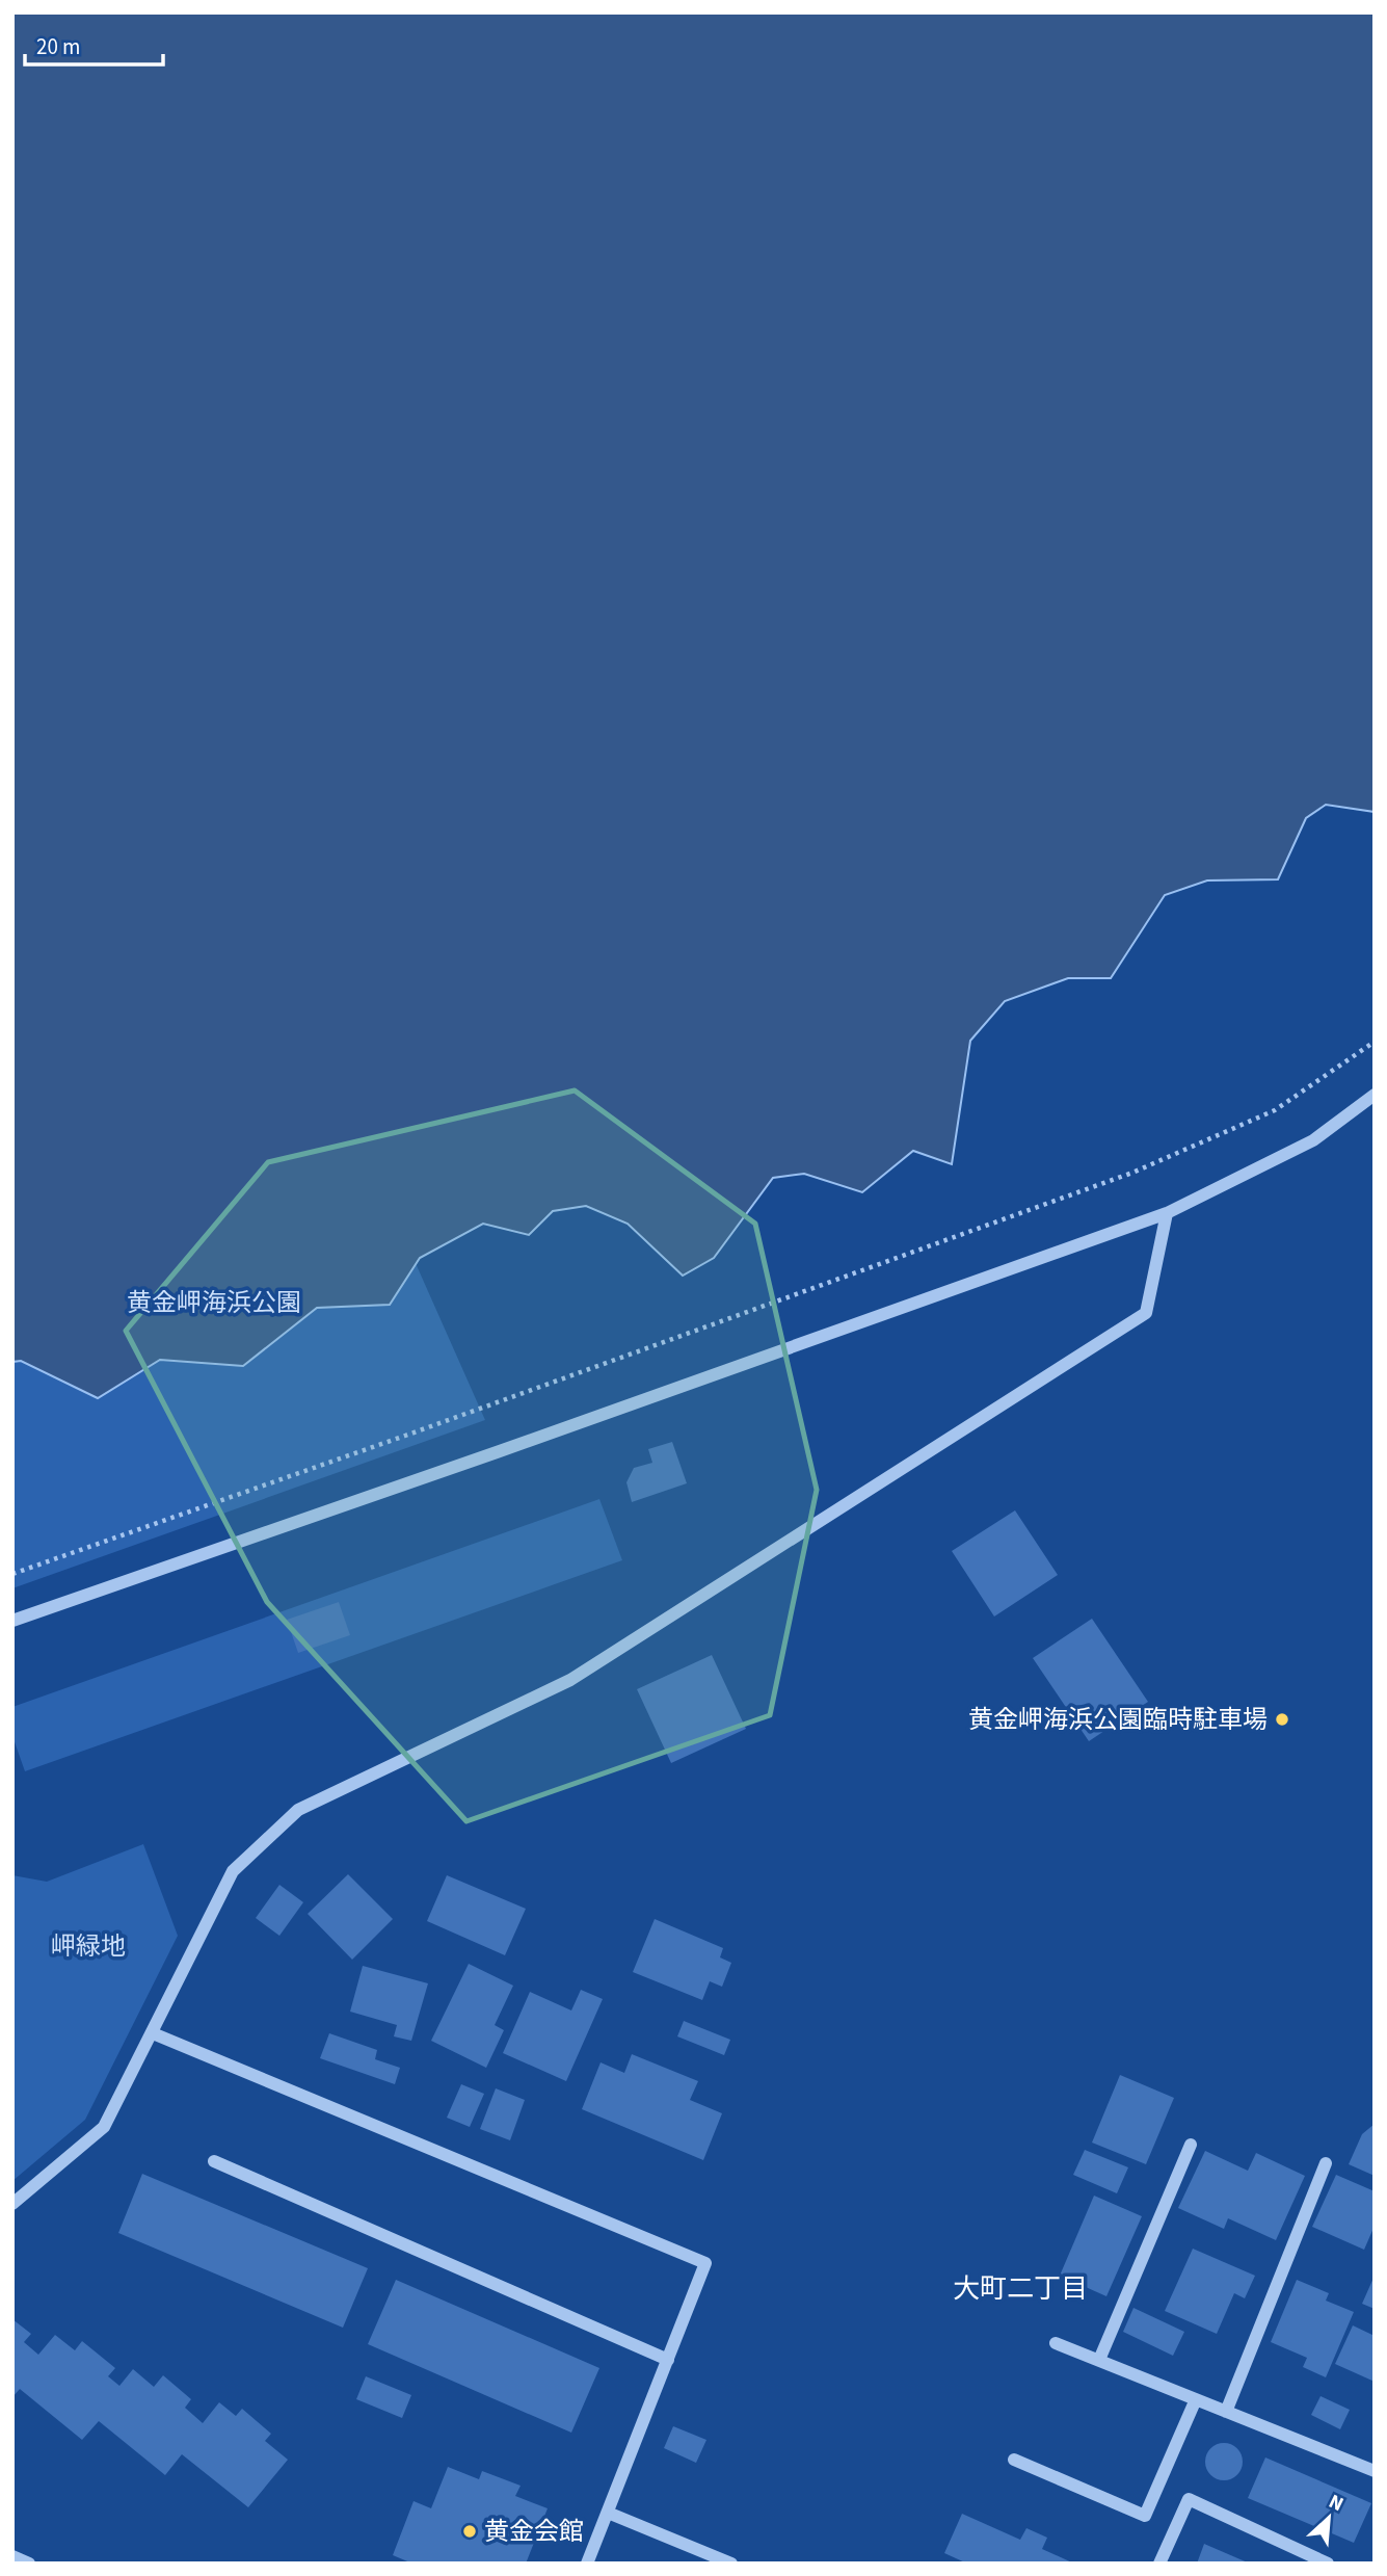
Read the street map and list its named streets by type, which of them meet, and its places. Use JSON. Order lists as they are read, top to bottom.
{
  "districts": ["大町二丁目"],
  "parks": ["黄金岬海浜公園", "岬緑地"],
  "places": ["黄金岬海浜公園臨時駐車場", "黄金会館"],
  "scale_bar": "20 m",
  "north": "top right"
}
